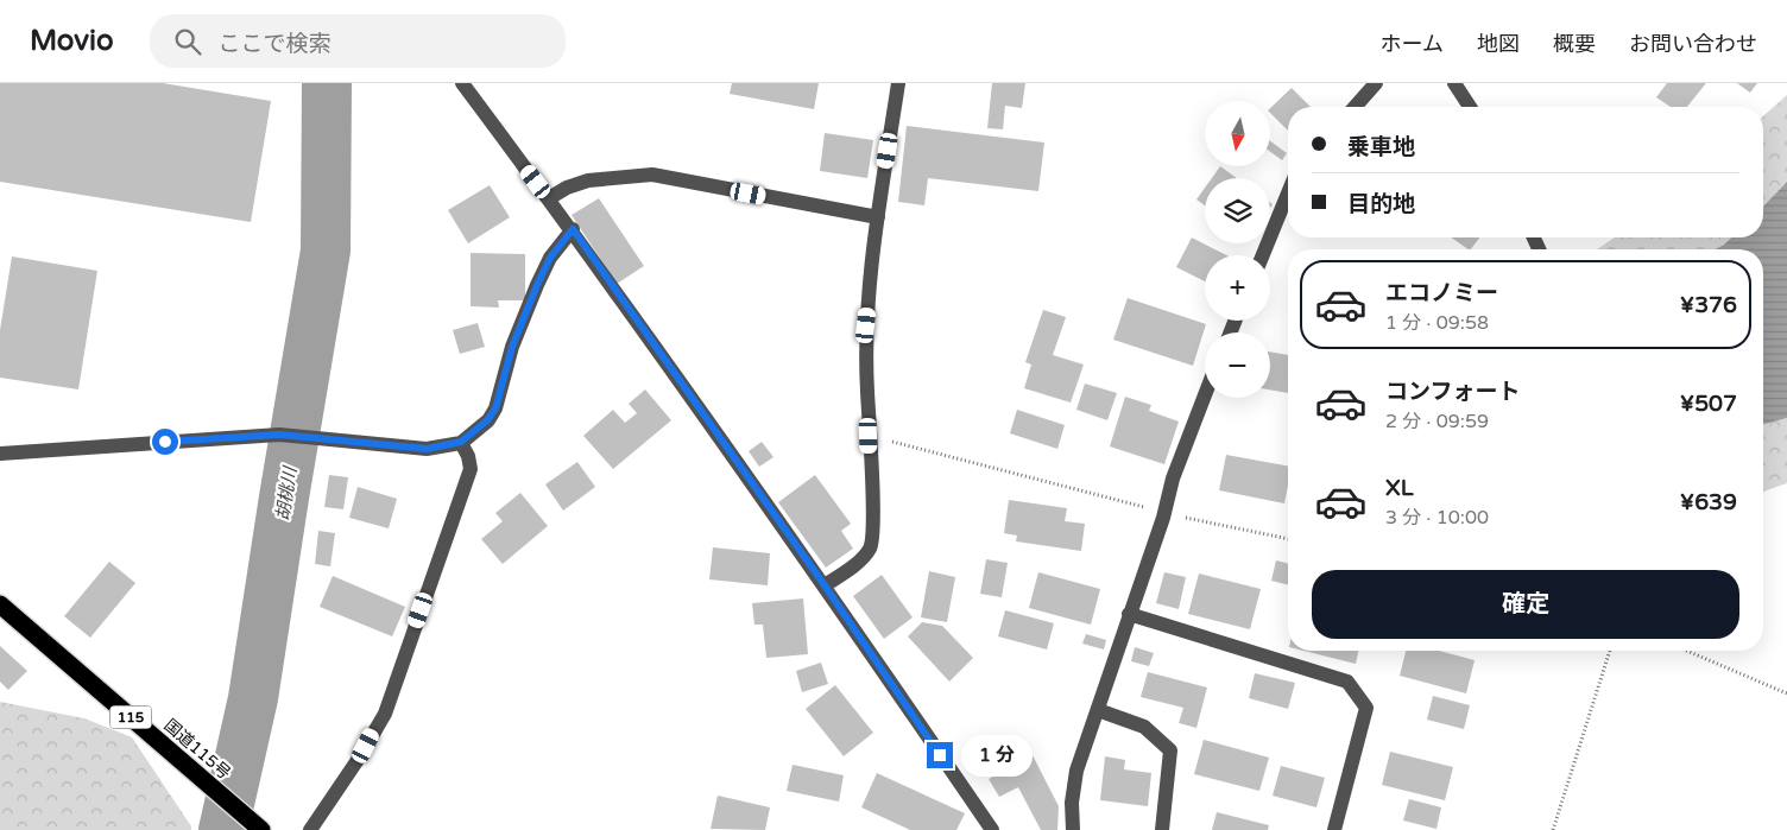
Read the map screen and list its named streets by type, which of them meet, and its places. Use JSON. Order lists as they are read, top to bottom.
{
  "streets": {
    "highway": ["115", "国道115号"]
  },
  "water": ["胡桃川"],
  "north": "bottom",
  "page": {
    "header": "Movio",
    "search": "ここで検索",
    "nav": [
      "ホーム",
      "地図",
      "概要",
      "お問い合わせ"
    ],
    "map_buttons": ["+", "−"],
    "banner": ["乗車地", "目的地"],
    "list": [
      {
        "name": "エコノミー",
        "note": "1 分 · 09:58",
        "value": "¥376"
      },
      {
        "name": "コンフォート",
        "note": "2 分 · 09:59",
        "value": "¥507"
      },
      {
        "name": "XL",
        "note": "3 分 · 10:00",
        "value": "¥639"
      }
    ],
    "buttons": "確定",
    "bubble": "1 分"
  }
}
